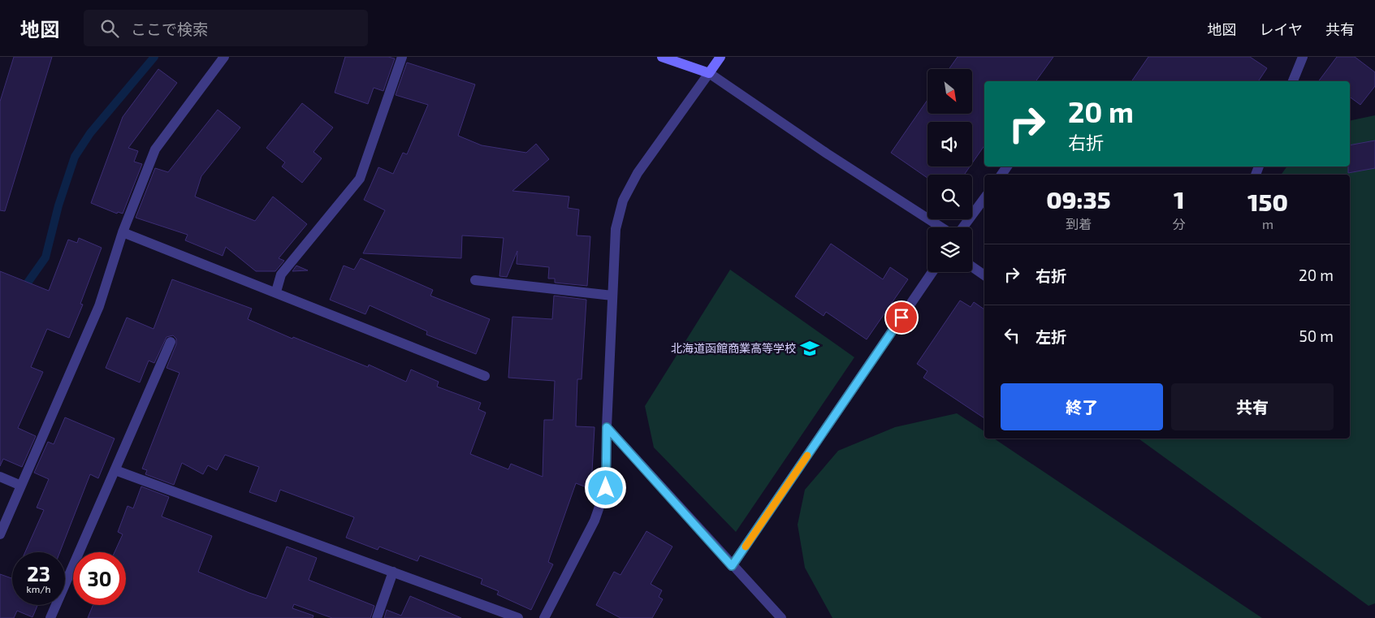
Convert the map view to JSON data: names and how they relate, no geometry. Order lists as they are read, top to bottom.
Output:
{
  "places": {
    "school or university": ["北海道函館商業高等学校"]
  },
  "north": "bottom right",
  "page": {
    "header": "地図",
    "search": "ここで検索",
    "nav": ["地図", "レイヤ", "共有"],
    "turn": ["20 m", "右折"],
    "eta": [
      "09:35",
      "到着",
      "1",
      "分",
      "150",
      "m"
    ],
    "list": [
      {
        "name": "右折",
        "value": "20 m"
      },
      {
        "name": "左折",
        "value": "50 m"
      }
    ],
    "buttons": ["終了", "共有"],
    "speed": "23 km/h",
    "limit": "30"
  }
}
